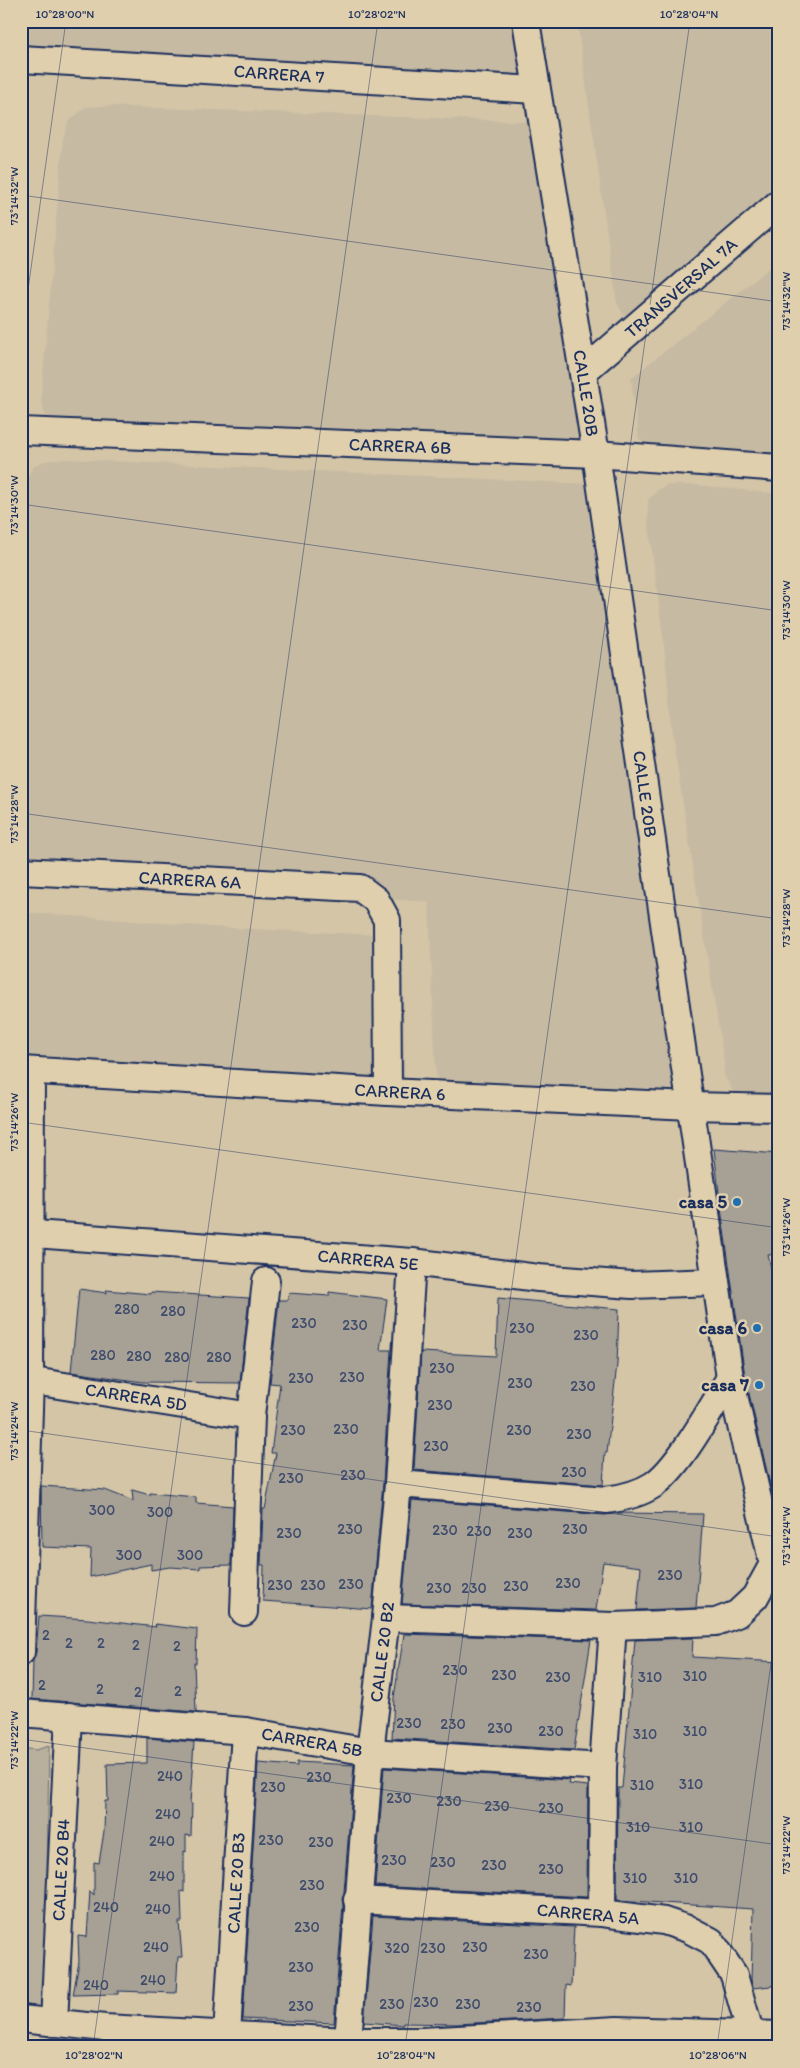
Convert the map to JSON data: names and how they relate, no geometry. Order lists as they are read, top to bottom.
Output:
{
  "streets": {
    "street": [
      "CARRERA 7",
      "TRANSVERSAL 7A",
      "CALLE 20B",
      "CARRERA 6B",
      "CARRERA 6A",
      "CARRERA 6",
      "CARRERA 5E",
      "CARRERA 5D",
      "CALLE 20 B2",
      "CARRERA 5B",
      "CALLE 20 B4",
      "CALLE 20 B3",
      "CARRERA 5A"
    ]
  },
  "crossings": [
    ["CARRERA 7", "CALLE 20B"],
    ["TRANSVERSAL 7A", "CALLE 20B"],
    ["CALLE 20B", "CARRERA 6B"],
    ["CALLE 20B", "CARRERA 6"],
    ["CALLE 20B", "CARRERA 5E"],
    ["CARRERA 6A", "CARRERA 6"],
    ["CARRERA 5E", "CALLE 20 B2"],
    ["CALLE 20 B2", "CARRERA 5B"],
    ["CALLE 20 B2", "CARRERA 5A"],
    ["CARRERA 5B", "CALLE 20 B4"],
    ["CARRERA 5B", "CALLE 20 B3"]
  ],
  "places": ["casa 5", "casa 6", "casa 7"],
  "house_numbers": [
    "280",
    "280",
    "230",
    "230",
    "230",
    "230",
    "280",
    "280",
    "280",
    "280",
    "230",
    "230",
    "230",
    "230",
    "230",
    "230",
    "230",
    "230",
    "230",
    "230",
    "230",
    "230",
    "230",
    "230",
    "300",
    "300",
    "230",
    "230",
    "230",
    "230",
    "230",
    "230",
    "300",
    "300",
    "230",
    "230",
    "230",
    "230",
    "230",
    "230",
    "230",
    "230",
    "2",
    "2",
    "2",
    "2",
    "2",
    "230",
    "230",
    "310",
    "230",
    "310",
    "2",
    "2",
    "2",
    "2",
    "230",
    "230",
    "230",
    "230",
    "310",
    "310",
    "240",
    "230",
    "310",
    "310",
    "230",
    "230",
    "230",
    "230",
    "230",
    "240",
    "310",
    "310",
    "230",
    "240",
    "230",
    "230",
    "230",
    "230",
    "230",
    "240",
    "310",
    "310",
    "230",
    "240",
    "240",
    "230",
    "240",
    "230",
    "320",
    "230",
    "230",
    "230",
    "240",
    "240",
    "230",
    "230",
    "230",
    "230",
    "230"
  ],
  "coordinates": [
    "10°28'00\"N",
    "10°28'02\"N",
    "10°28'04\"N",
    "73°14'32\"W",
    "73°14'30\"W",
    "73°14'28\"W",
    "73°14'26\"W",
    "73°14'24\"W",
    "73°14'22\"W",
    "10°28'06\"N"
  ]
}
